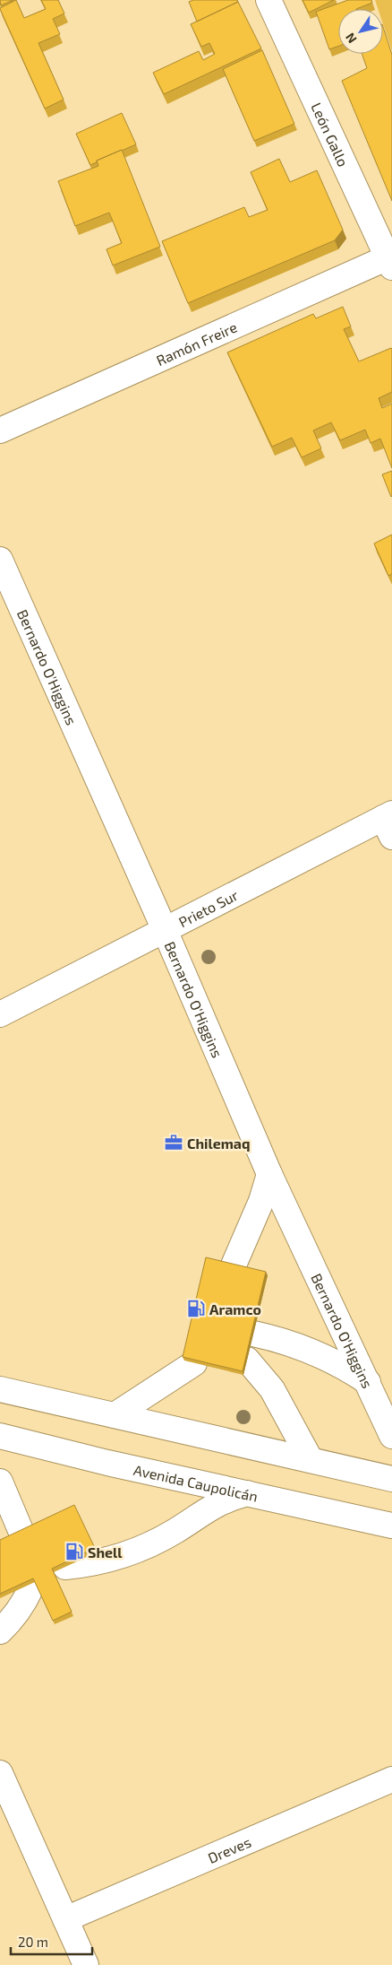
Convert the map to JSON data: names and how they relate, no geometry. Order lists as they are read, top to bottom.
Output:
{
  "streets": {
    "main road": [
      "León Gallo",
      "Ramón Freire",
      "Bernardo O'Higgins",
      "Prieto Sur",
      "Avenida Caupolicán",
      "Dreves"
    ]
  },
  "crossings": [
    ["León Gallo", "Ramón Freire"],
    ["Bernardo O'Higgins", "Prieto Sur"]
  ],
  "places": {
    "office": ["Chilemaq"],
    "fuel station": ["Aramco", "Shell"]
  },
  "scale_bar": "20 m",
  "north": "bottom left"
}
